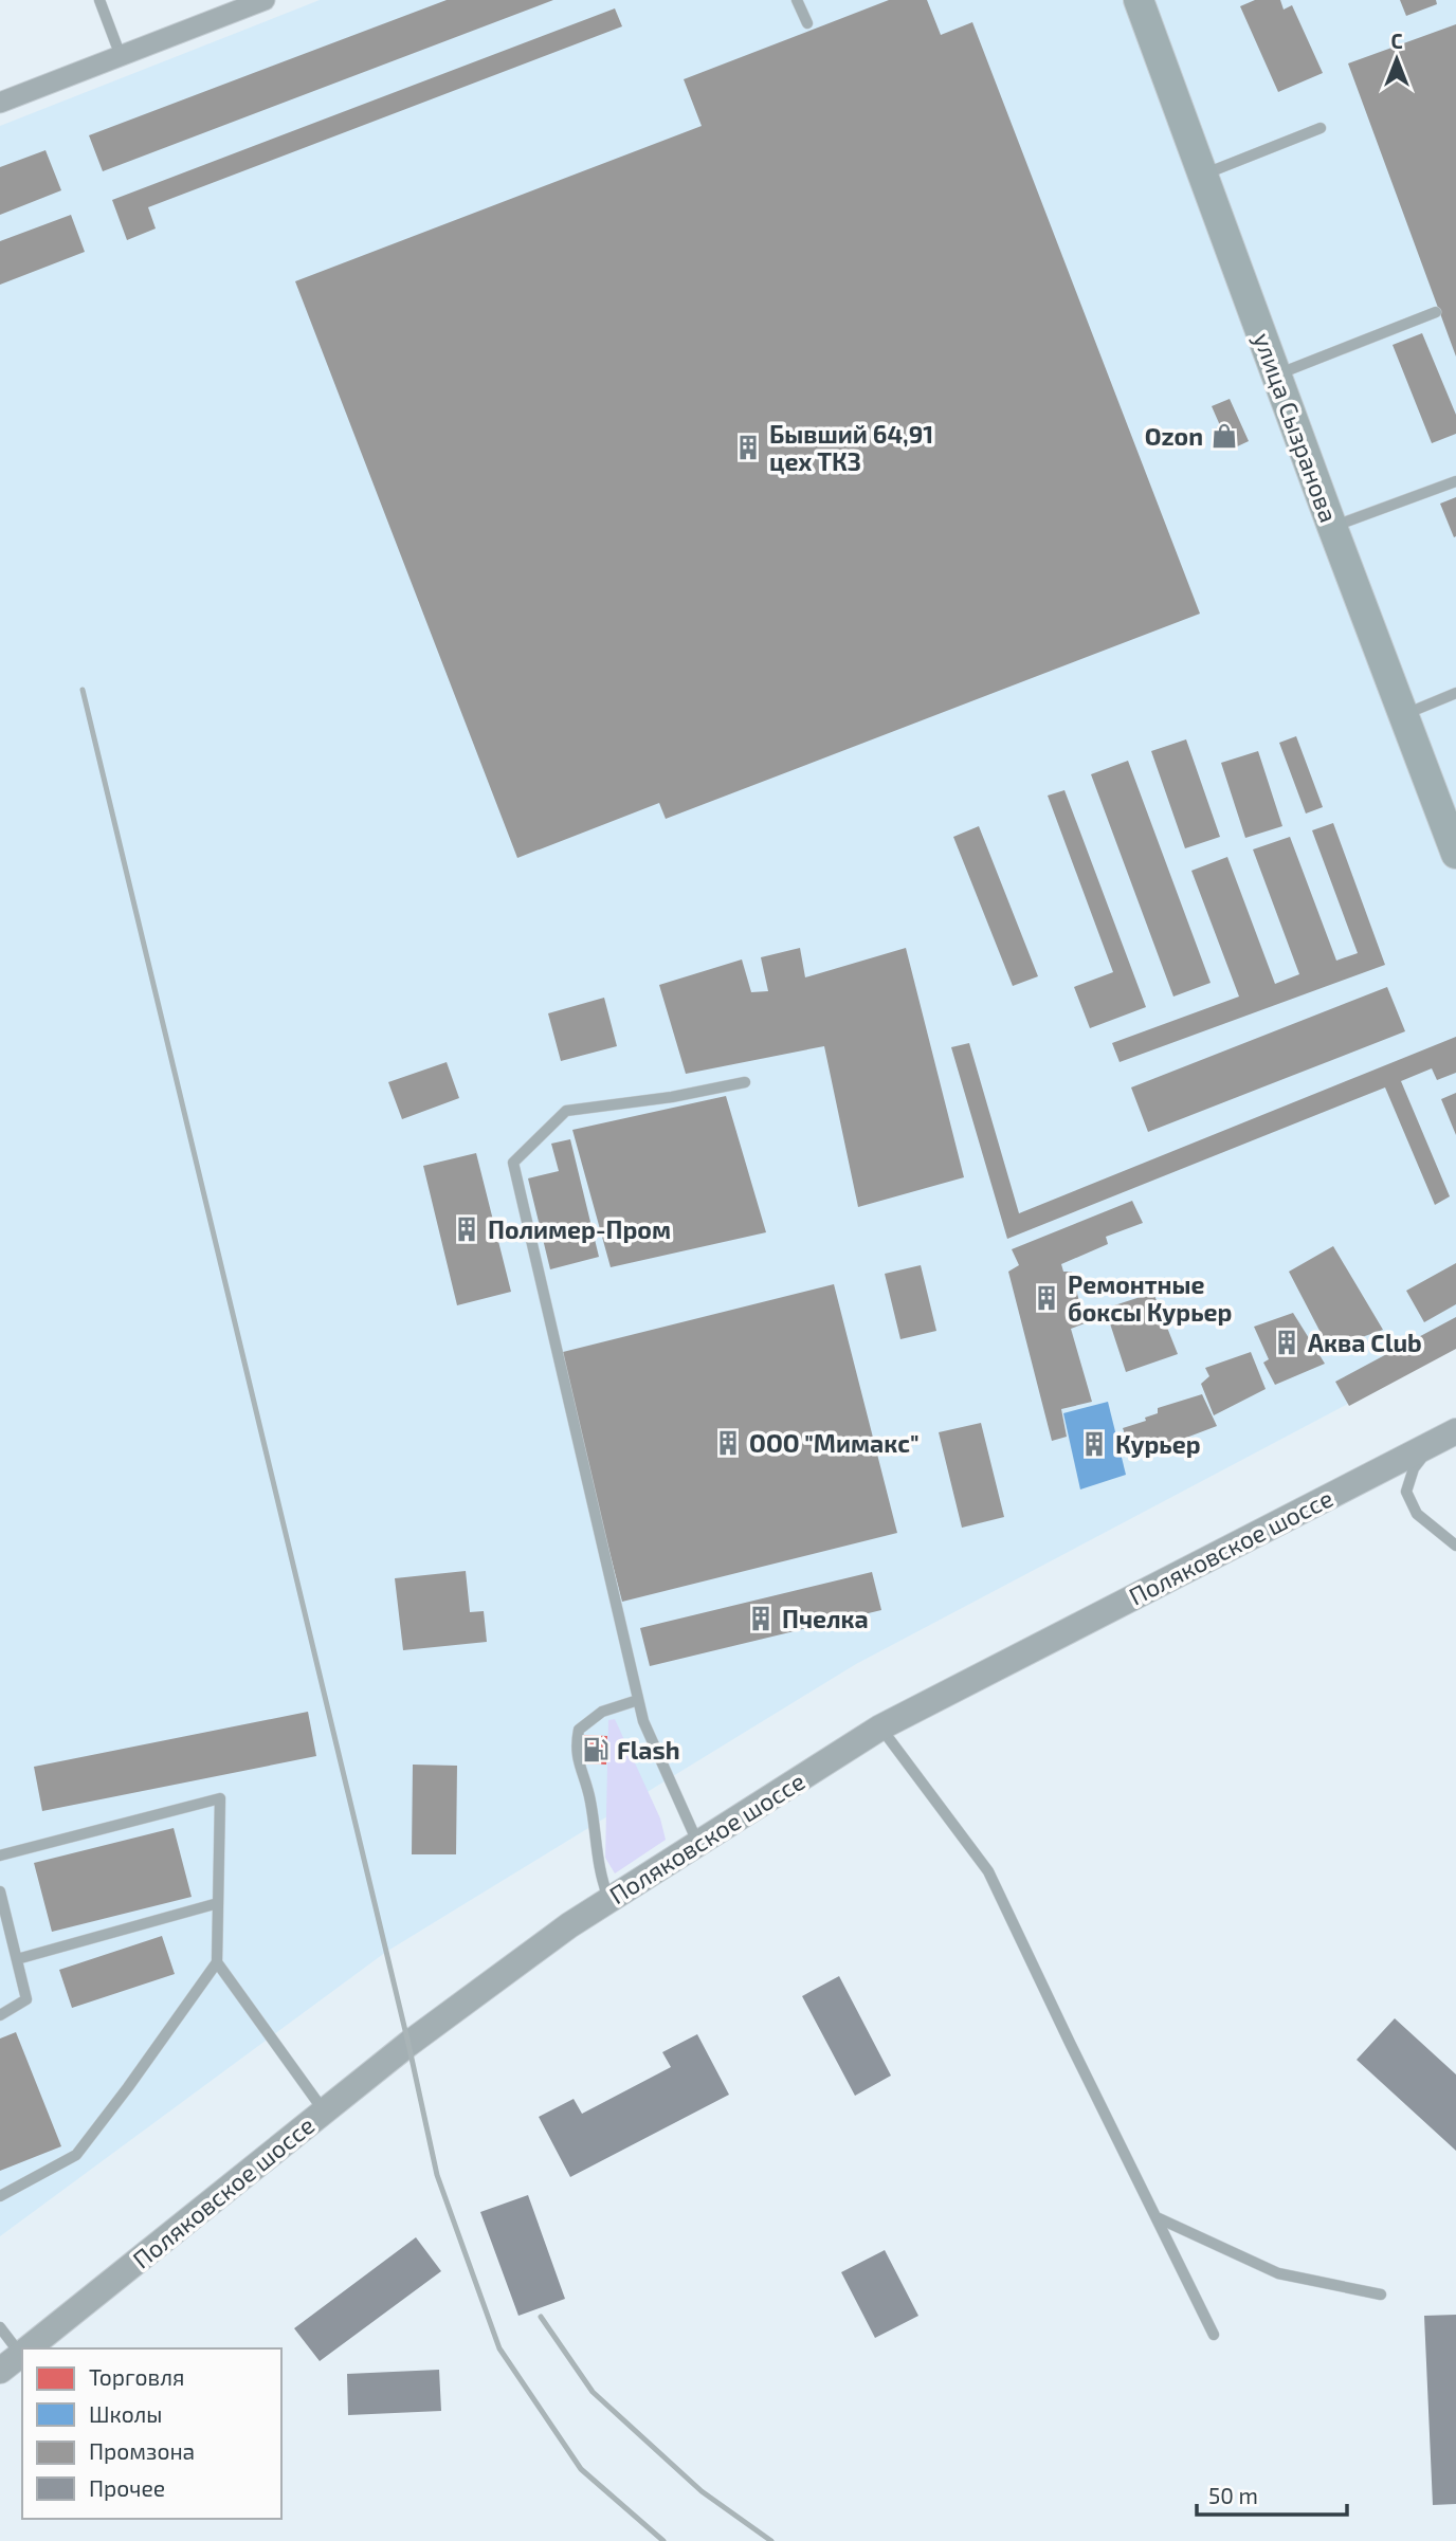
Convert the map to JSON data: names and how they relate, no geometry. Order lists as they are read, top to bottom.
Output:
{
  "streets": {
    "main road": ["улица Сызранова"],
    "street": ["Поляковское шоссе"]
  },
  "places": {
    "shop": ["Ozon"],
    "building": [
      "Бывший 64,91 цех ТКЗ",
      "Полимер-Пром",
      "Ремонтные боксы Курьер",
      "Аква Club",
      "ООО \"Мимакс\"",
      "Курьер",
      "Пчелка"
    ],
    "fuel station": ["Flash"]
  },
  "legend": [
    "Торговля",
    "Школы",
    "Промзона",
    "Прочее"
  ],
  "scale_bar": "50 m",
  "north": "top"
}
